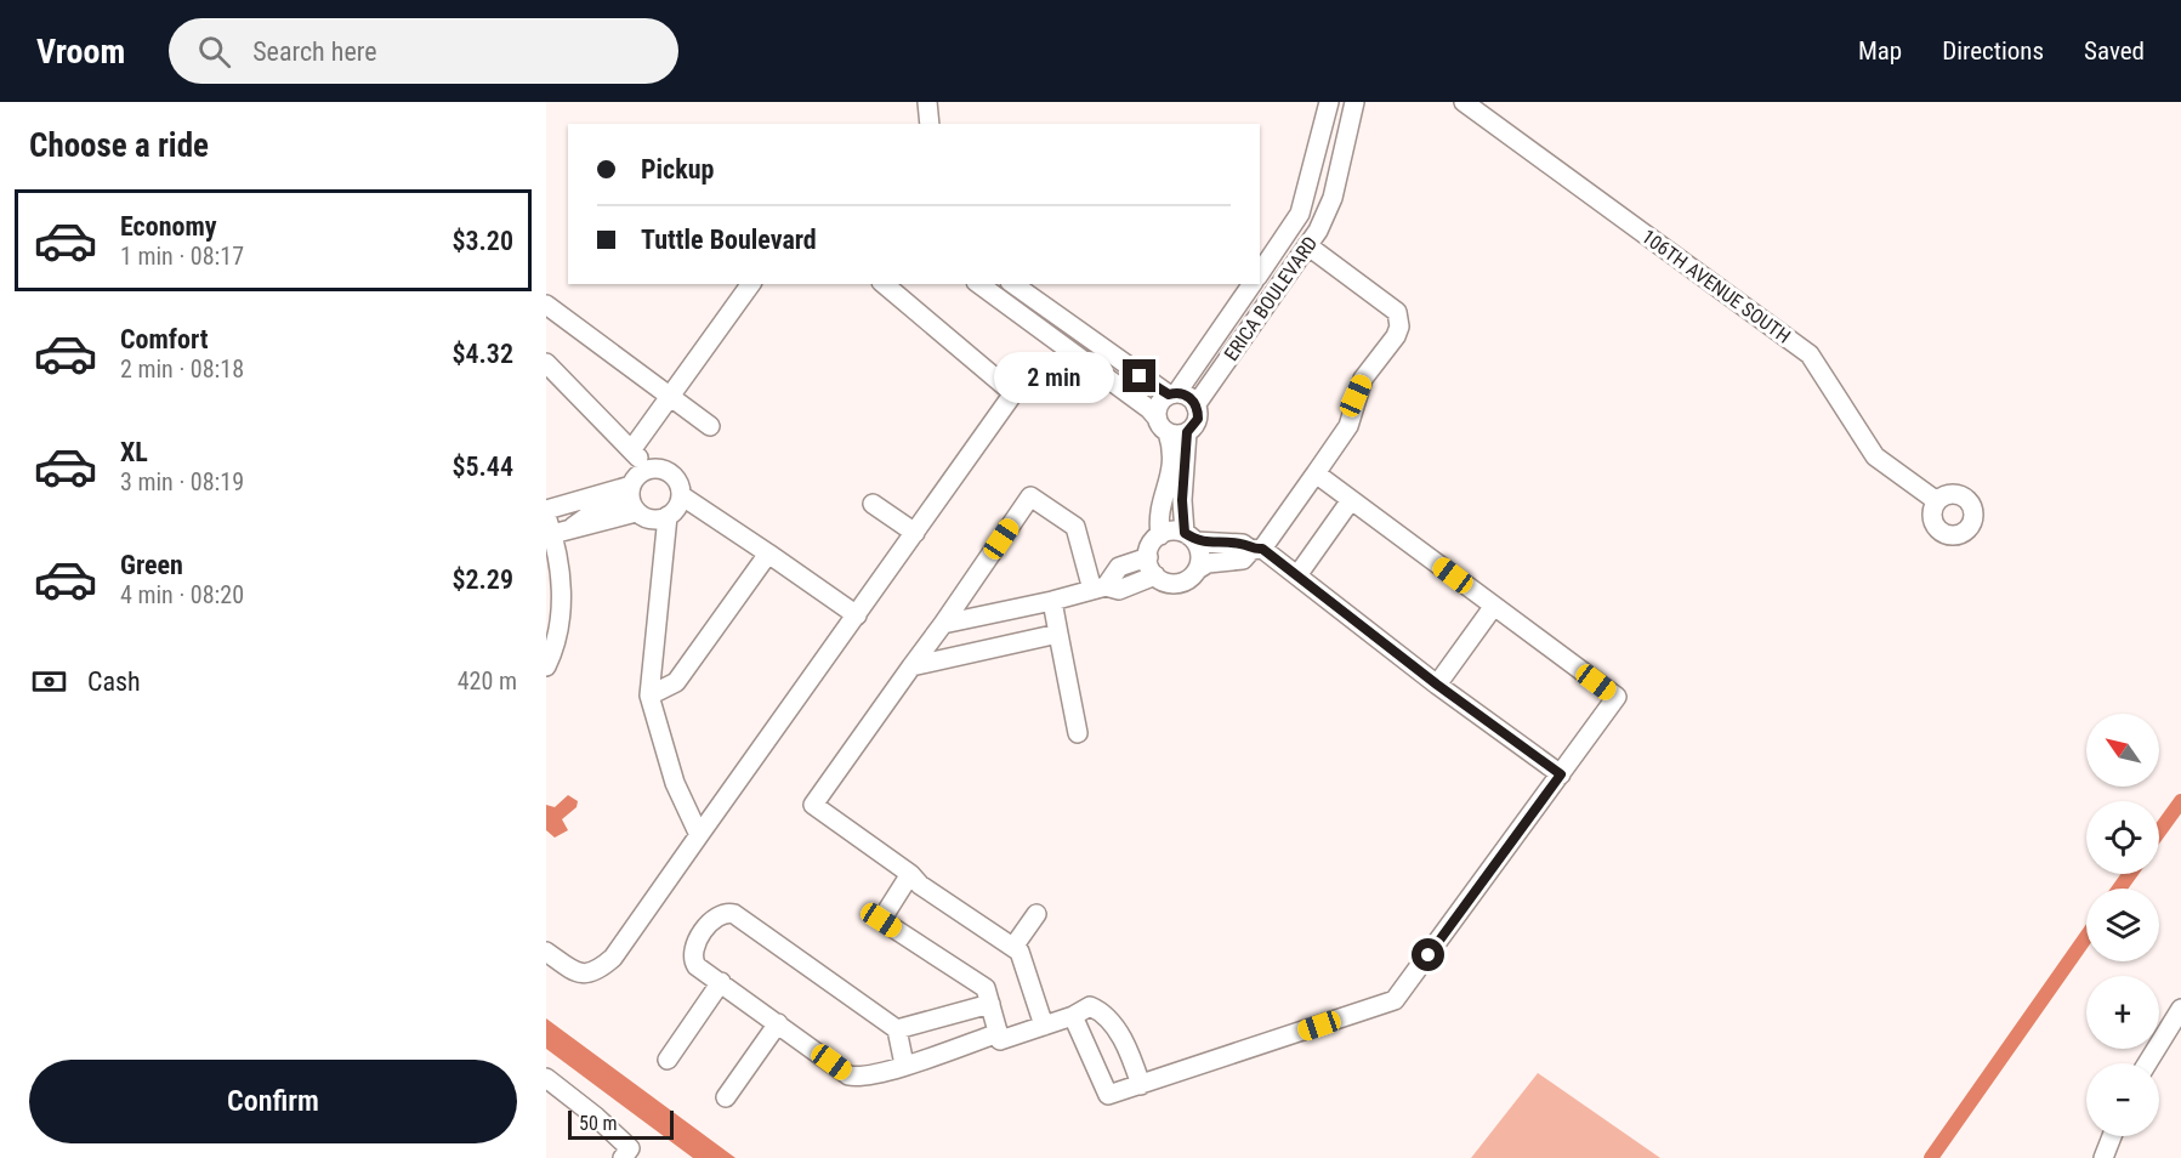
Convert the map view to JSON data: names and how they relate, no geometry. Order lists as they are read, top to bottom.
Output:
{
  "streets": {
    "street": ["106TH AVENUE SOUTH", "ERICA BOULEVARD"]
  },
  "scale_bar": "50 m",
  "north": "top left",
  "page": {
    "header": "Vroom",
    "search": "Search here",
    "nav": ["Map", "Directions", "Saved"],
    "heading": "Choose a ride",
    "banner": ["Pickup", "Tuttle Boulevard"],
    "list": [
      {
        "name": "Economy",
        "note": "1 min · 08:17",
        "value": "$3.20"
      },
      {
        "name": "Comfort",
        "note": "2 min · 08:18",
        "value": "$4.32"
      },
      {
        "name": "XL",
        "note": "3 min · 08:19",
        "value": "$5.44"
      },
      {
        "name": "Green",
        "note": "4 min · 08:20",
        "value": "$2.29"
      }
    ],
    "bubble": "2 min",
    "pay": ["Cash", "420 m"],
    "map_buttons": ["+", "−"],
    "buttons": "Confirm",
    "scale": "50 m"
  }
}
